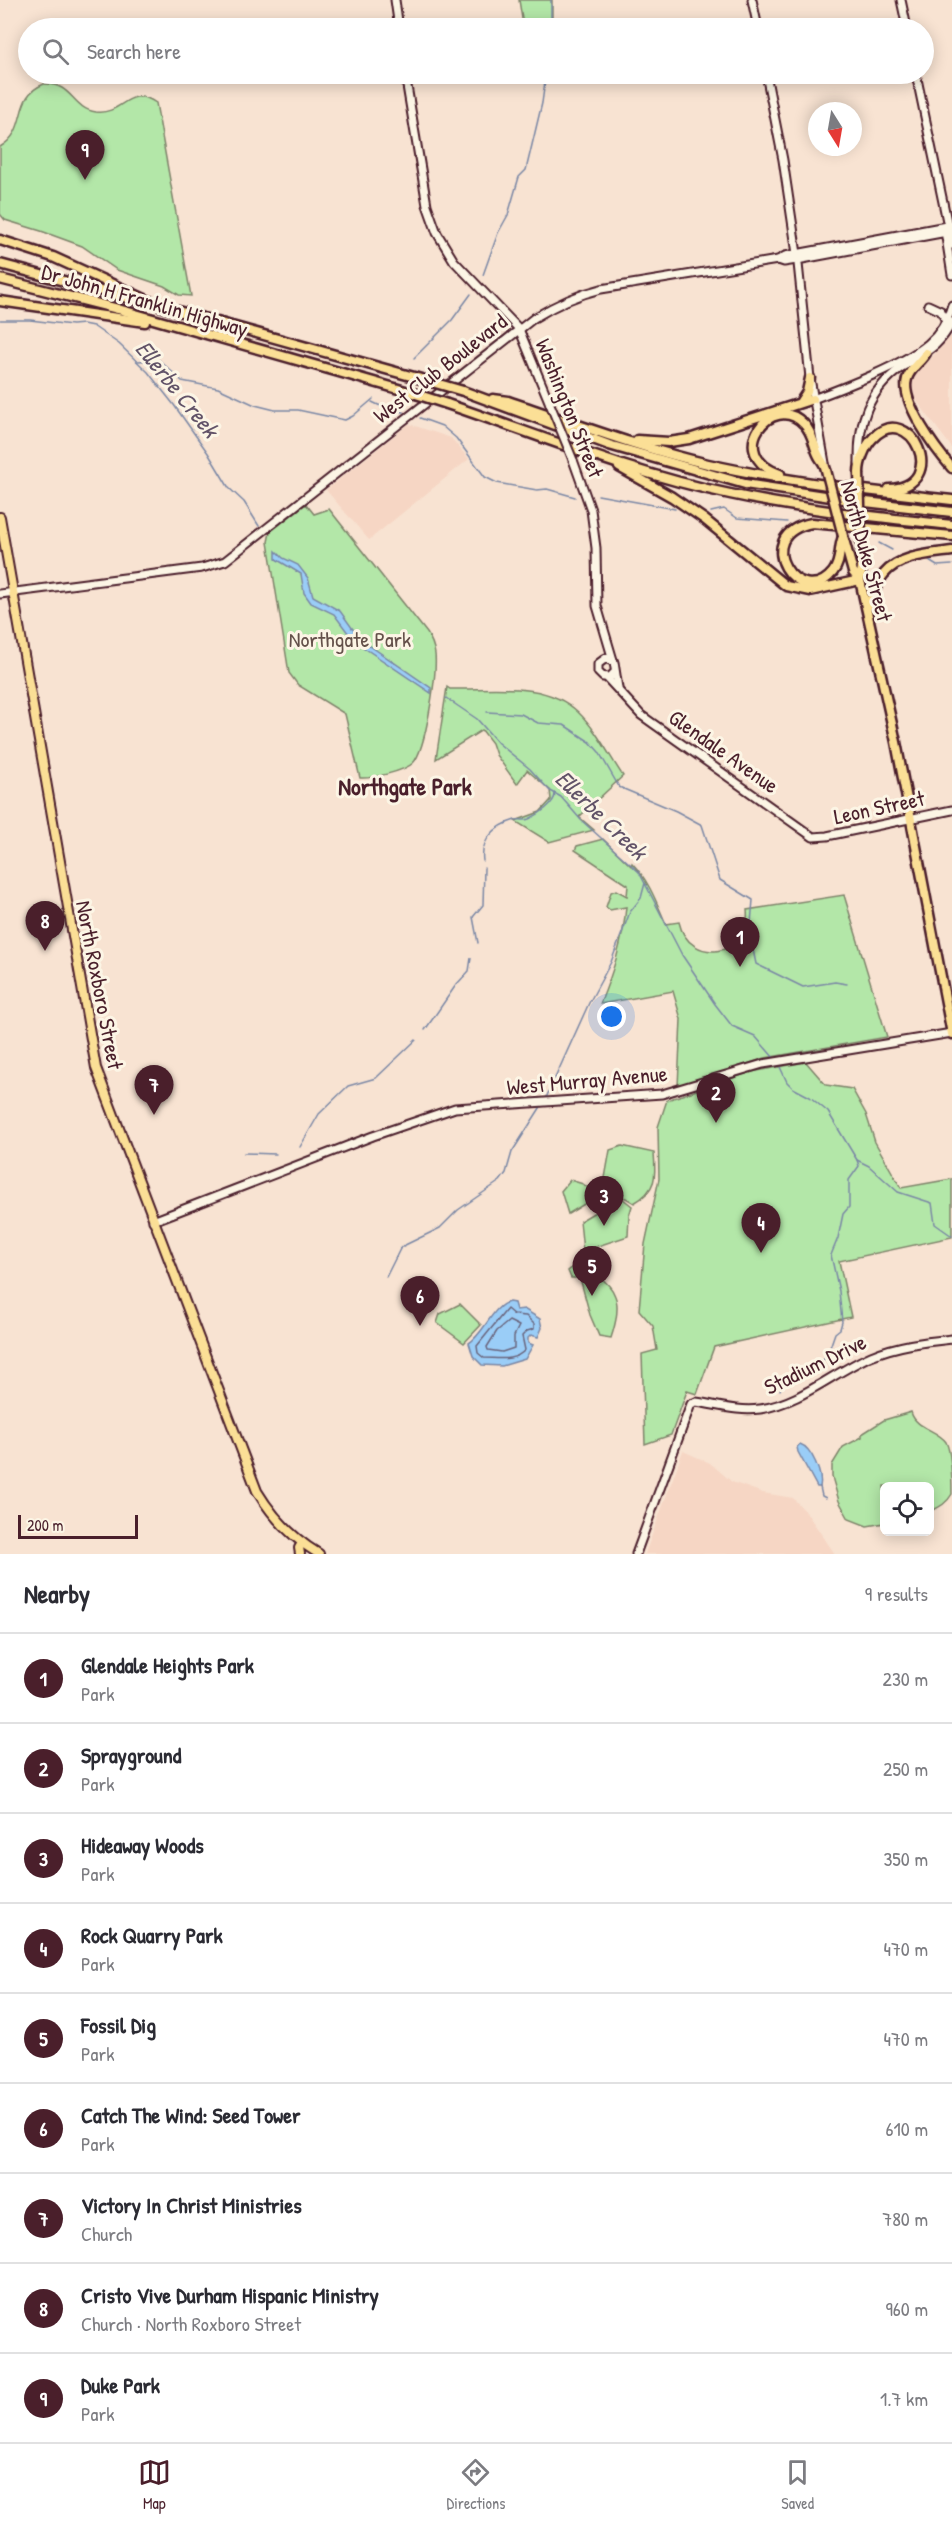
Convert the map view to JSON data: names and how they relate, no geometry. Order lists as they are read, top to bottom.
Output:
{
  "streets": {
    "highway": ["Dr John H Franklin Highway", "North Duke Street"],
    "main road": ["North Roxboro Street"],
    "street": [
      "West Club Boulevard",
      "Washington Street",
      "Glendale Avenue",
      "Leon Street",
      "West Murray Avenue",
      "Stadium Drive"
    ]
  },
  "crossings": [
    ["West Club Boulevard", "Washington Street"],
    ["West Club Boulevard", "North Duke Street"],
    ["West Club Boulevard", "North Roxboro Street"],
    ["Washington Street", "Glendale Avenue"],
    ["North Duke Street", "Leon Street"],
    ["North Duke Street", "West Murray Avenue"],
    ["Glendale Avenue", "Leon Street"],
    ["North Roxboro Street", "West Murray Avenue"]
  ],
  "districts": ["Northgate Park"],
  "water": ["Ellerbe Creek"],
  "parks": ["Northgate Park"],
  "scale_bar": "200 m",
  "north": "bottom",
  "page": {
    "search": "Search here",
    "pins": [
      "9",
      "8",
      "1",
      "7",
      "2",
      "3",
      "4",
      "5",
      "6"
    ],
    "scale": "200 m",
    "heading": ["Nearby", "9 results"],
    "list": [
      {
        "mark": "1",
        "name": "Glendale Heights Park",
        "note": "Park",
        "value": "230 m"
      },
      {
        "mark": "2",
        "name": "Sprayground",
        "note": "Park",
        "value": "250 m"
      },
      {
        "mark": "3",
        "name": "Hideaway Woods",
        "note": "Park",
        "value": "350 m"
      },
      {
        "mark": "4",
        "name": "Rock Quarry Park",
        "note": "Park",
        "value": "470 m"
      },
      {
        "mark": "5",
        "name": "Fossil Dig",
        "note": "Park",
        "value": "470 m"
      },
      {
        "mark": "6",
        "name": "Catch The Wind: Seed Tower",
        "note": "Park",
        "value": "610 m"
      },
      {
        "mark": "7",
        "name": "Victory In Christ Ministries",
        "note": "Church",
        "value": "780 m"
      },
      {
        "mark": "8",
        "name": "Cristo Vive Durham Hispanic Ministry",
        "note": "Church · North Roxboro Street",
        "value": "960 m"
      },
      {
        "mark": "9",
        "name": "Duke Park",
        "note": "Park",
        "value": "1.7 km"
      }
    ],
    "nav": ["Map", "Directions", "Saved"]
  }
}
